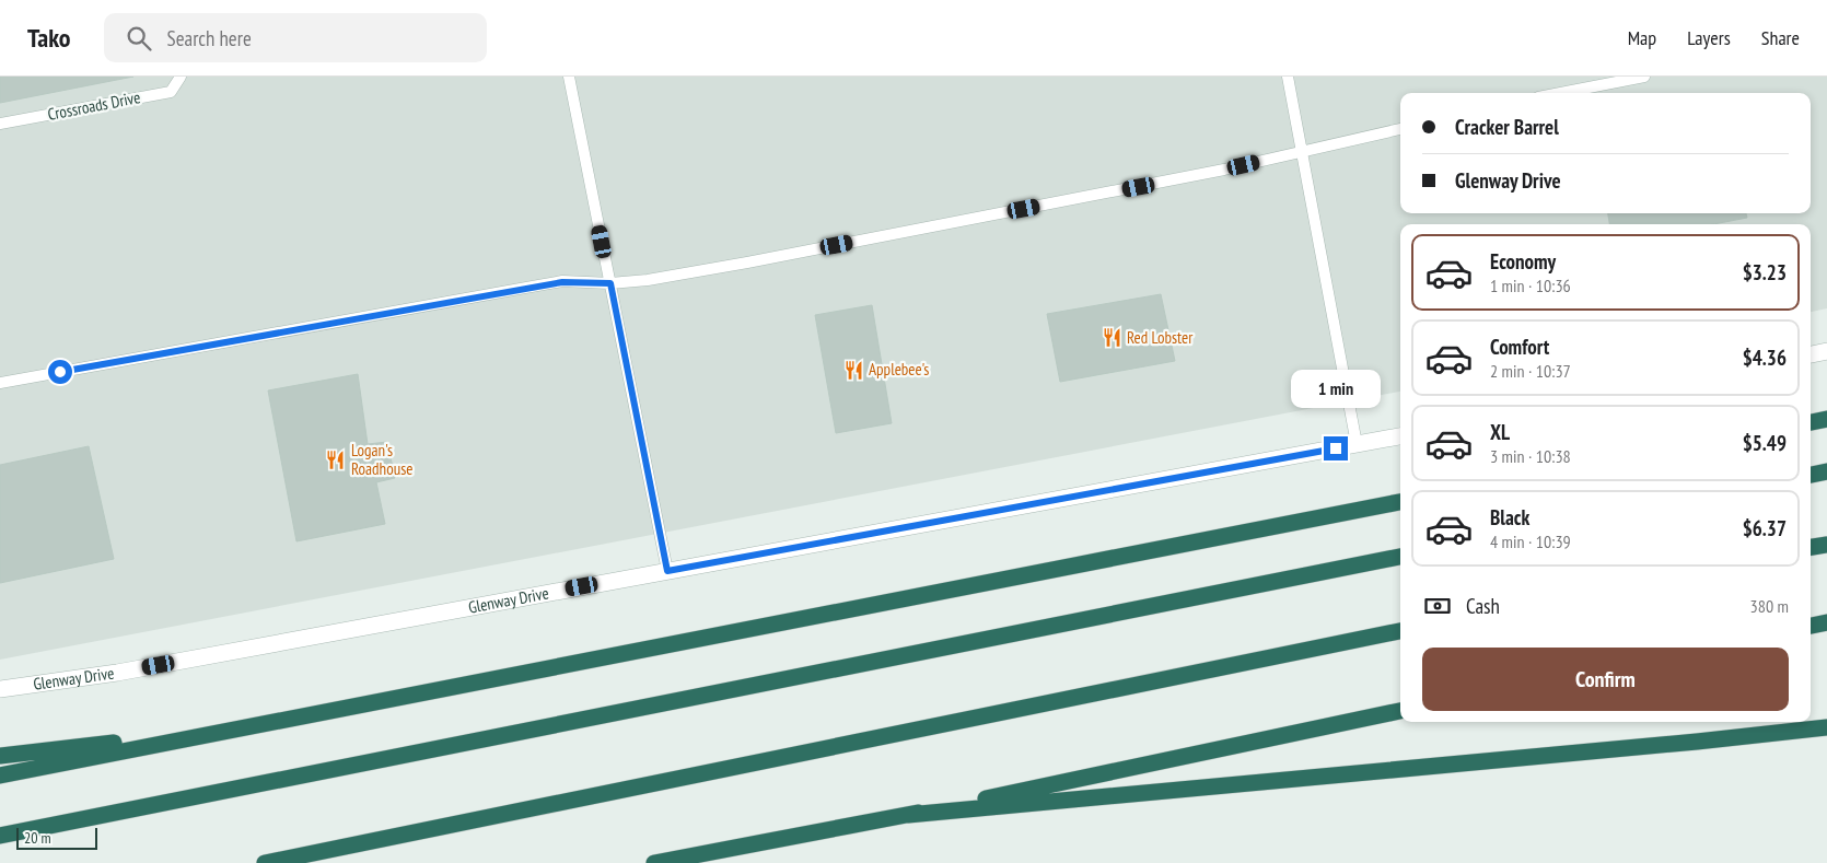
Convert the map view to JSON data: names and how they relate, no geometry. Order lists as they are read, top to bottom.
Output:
{
  "streets": {
    "street": ["Glenway Drive"],
    "lane": ["Crossroads Drive"]
  },
  "places": {
    "restaurant": ["Red Lobster", "Applebee's", "Logan's Roadhouse"]
  },
  "scale_bar": "20 m",
  "page": {
    "header": "Tako",
    "search": "Search here",
    "nav": ["Map", "Layers", "Share"],
    "banner": ["Cracker Barrel", "Glenway Drive"],
    "list": [
      {
        "name": "Economy",
        "note": "1 min · 10:36",
        "value": "$3.23"
      },
      {
        "name": "Comfort",
        "note": "2 min · 10:37",
        "value": "$4.36"
      },
      {
        "name": "XL",
        "note": "3 min · 10:38",
        "value": "$5.49"
      },
      {
        "name": "Black",
        "note": "4 min · 10:39",
        "value": "$6.37"
      }
    ],
    "bubble": "1 min",
    "pay": ["Cash", "380 m"],
    "buttons": "Confirm",
    "scale": "20 m"
  }
}
